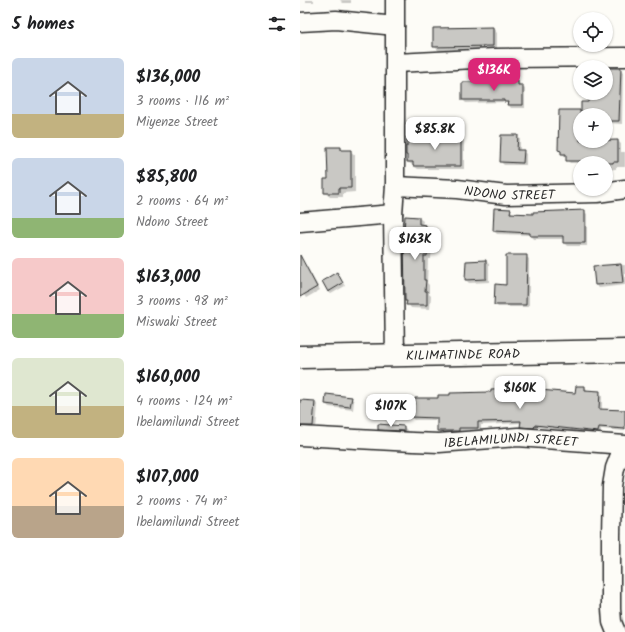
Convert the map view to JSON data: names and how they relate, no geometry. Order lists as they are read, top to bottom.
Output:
{
  "streets": {
    "main road": ["KILIMATINDE ROAD"],
    "street": ["NDONO STREET", "IBELAMILUNDI STREET"]
  },
  "page": {
    "heading": "5 homes",
    "map_buttons": ["+", "−"],
    "list": [
      {
        "name": "$136,000",
        "note": "3 rooms · 116 m² · Miyenze Street"
      },
      {
        "name": "$85,800",
        "note": "2 rooms · 64 m² · Ndono Street"
      },
      {
        "name": "$163,000",
        "note": "3 rooms · 98 m² · Miswaki Street"
      },
      {
        "name": "$160,000",
        "note": "4 rooms · 124 m² · Ibelamilundi Street"
      },
      {
        "name": "$107,000",
        "note": "2 rooms · 74 m² · Ibelamilundi Street"
      }
    ],
    "price": [
      "$136K",
      "$85.8K",
      "$163K",
      "$160K",
      "$107K"
    ]
  }
}
